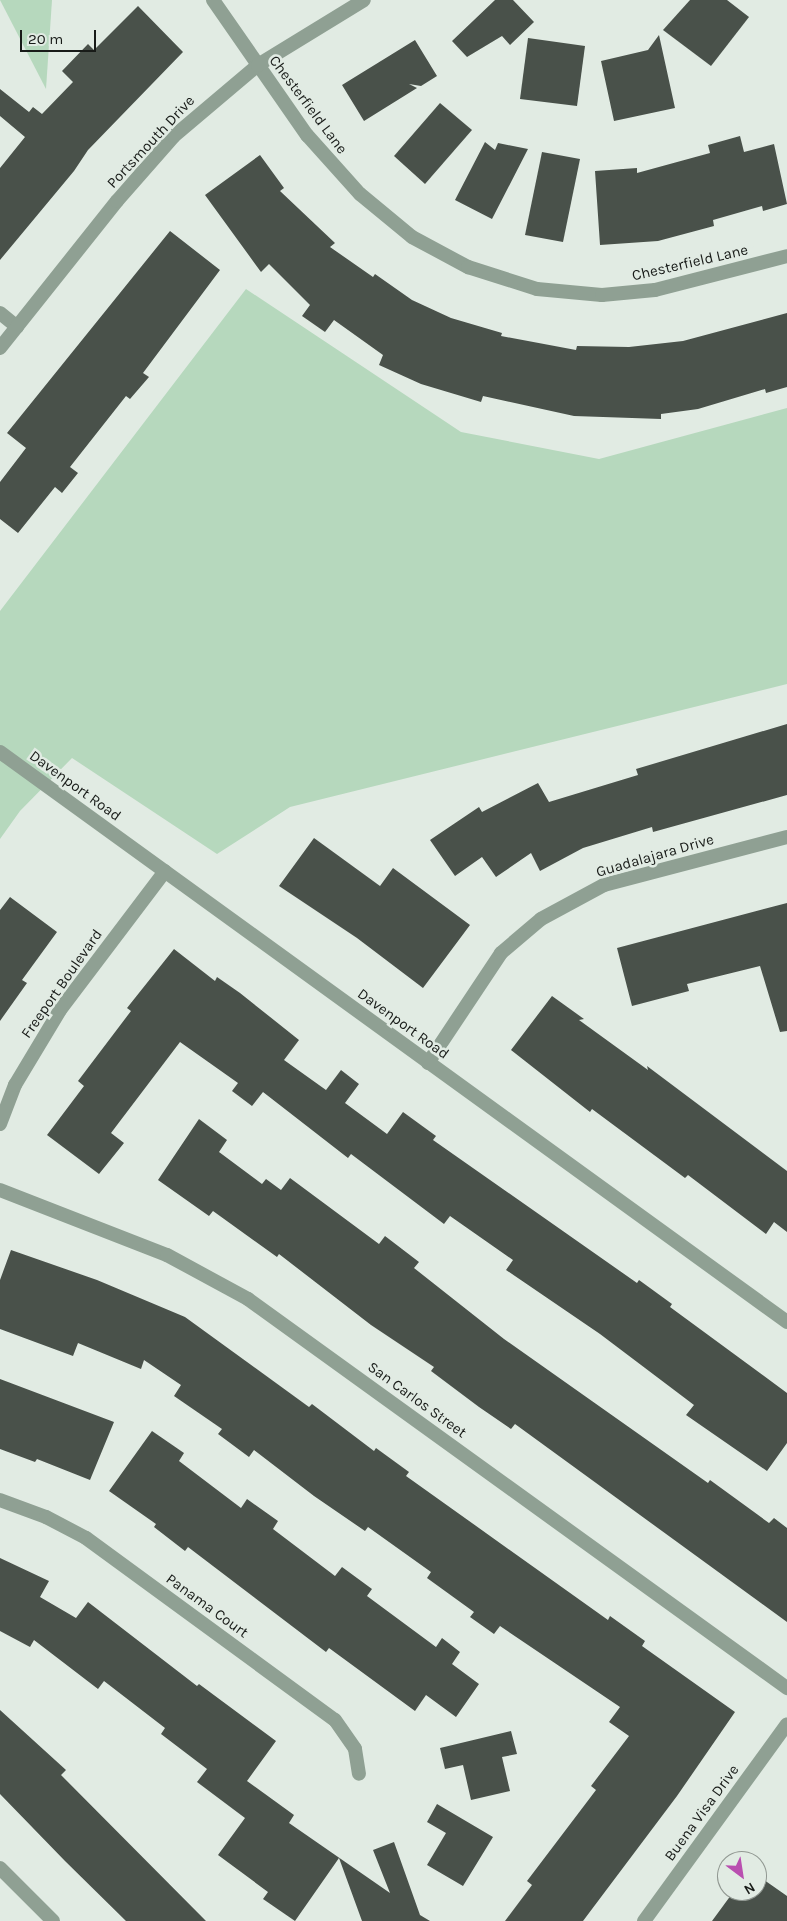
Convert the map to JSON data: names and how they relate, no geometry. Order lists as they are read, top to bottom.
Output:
{
  "streets": {
    "street": [
      "Chesterfield Lane",
      "Portsmouth Drive",
      "Davenport Road",
      "Guadalajara Drive",
      "Freeport Boulevard",
      "San Carlos Street",
      "Panama Court",
      "Buena Visa Drive"
    ]
  },
  "crossings": [
    ["Chesterfield Lane", "Portsmouth Drive"],
    ["Davenport Road", "Guadalajara Drive"],
    ["Davenport Road", "Freeport Boulevard"]
  ],
  "scale_bar": "20 m",
  "north": "bottom right"
}
